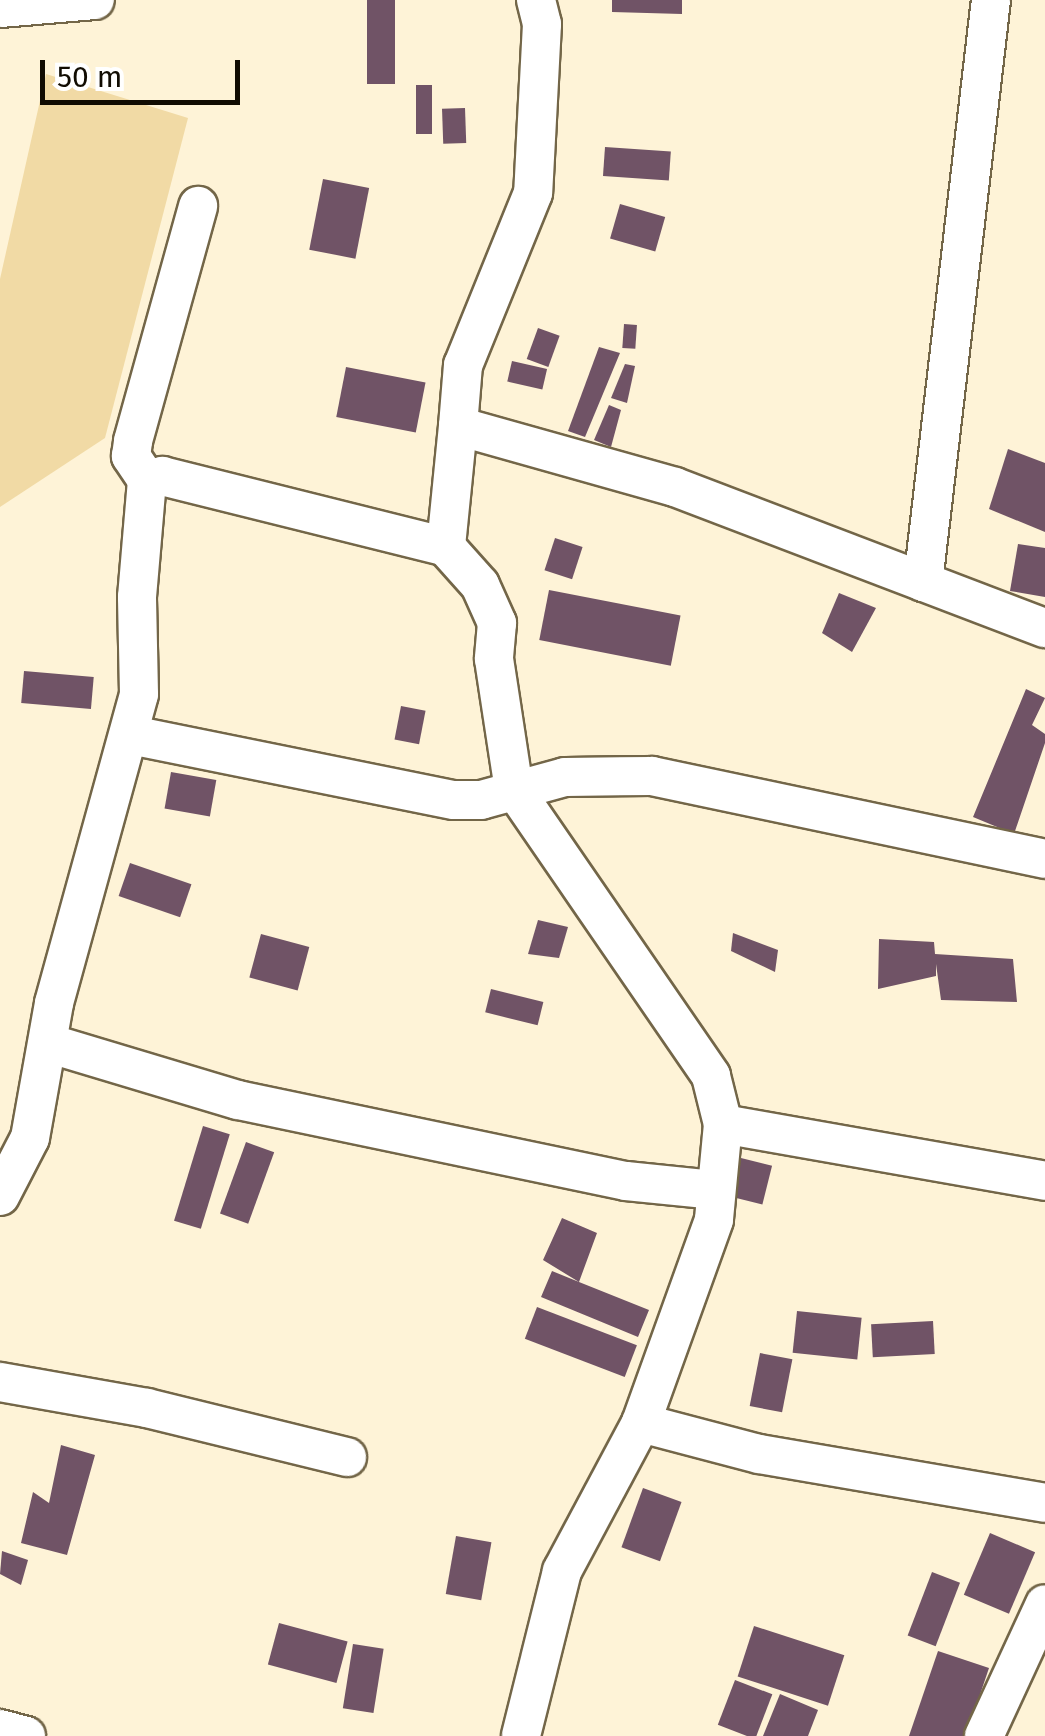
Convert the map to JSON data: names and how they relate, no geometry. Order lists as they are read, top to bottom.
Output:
{
  "scale_bar": "50 m"
}
